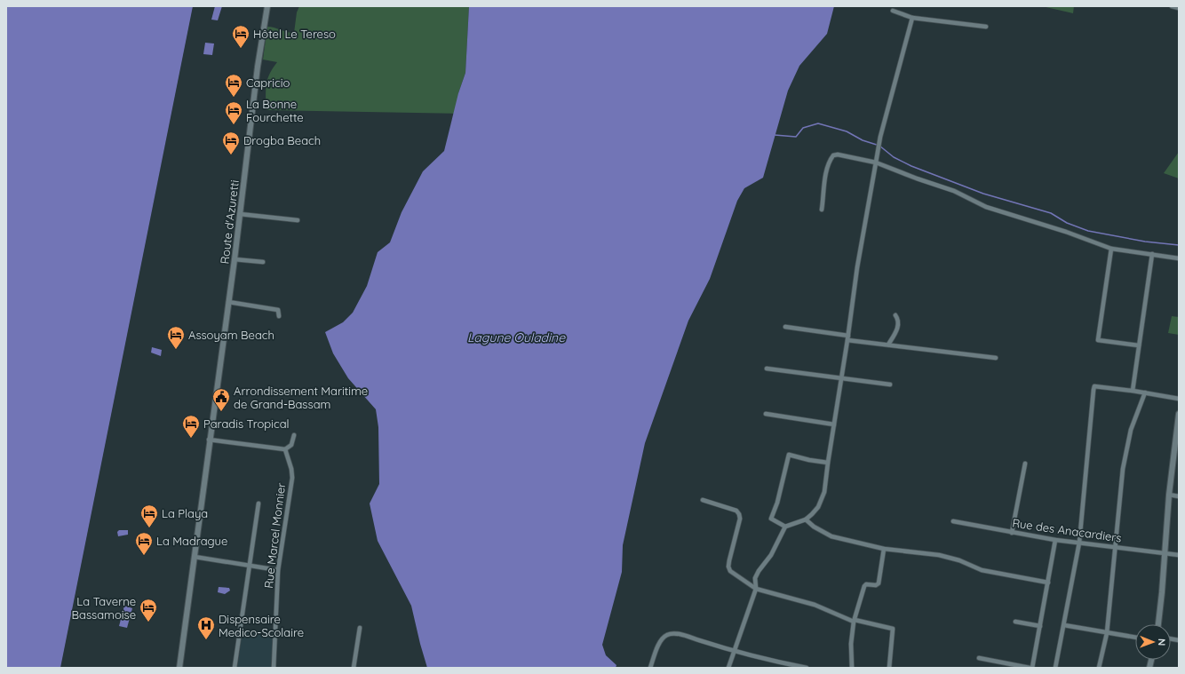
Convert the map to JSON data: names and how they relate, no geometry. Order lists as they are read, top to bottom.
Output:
{
  "streets": {
    "street": ["Route d'Azuretti", "Rue des Anacardiers", "Rue Marcel Monnier"]
  },
  "water": ["Lagune Ouladine"],
  "places": {
    "hotel": [
      "Hôtel Le Tereso",
      "Capricio",
      "La Bonne Fourchette",
      "Drogba Beach",
      "Assoyam Beach",
      "Paradis Tropical",
      "La Playa",
      "La Madrague",
      "La Taverne Bassamoise"
    ],
    "public building": ["Arrondissement Maritime de Grand-Bassam"],
    "hospital": ["Dispensaire Medico-Scolaire"]
  },
  "north": "right"
}
